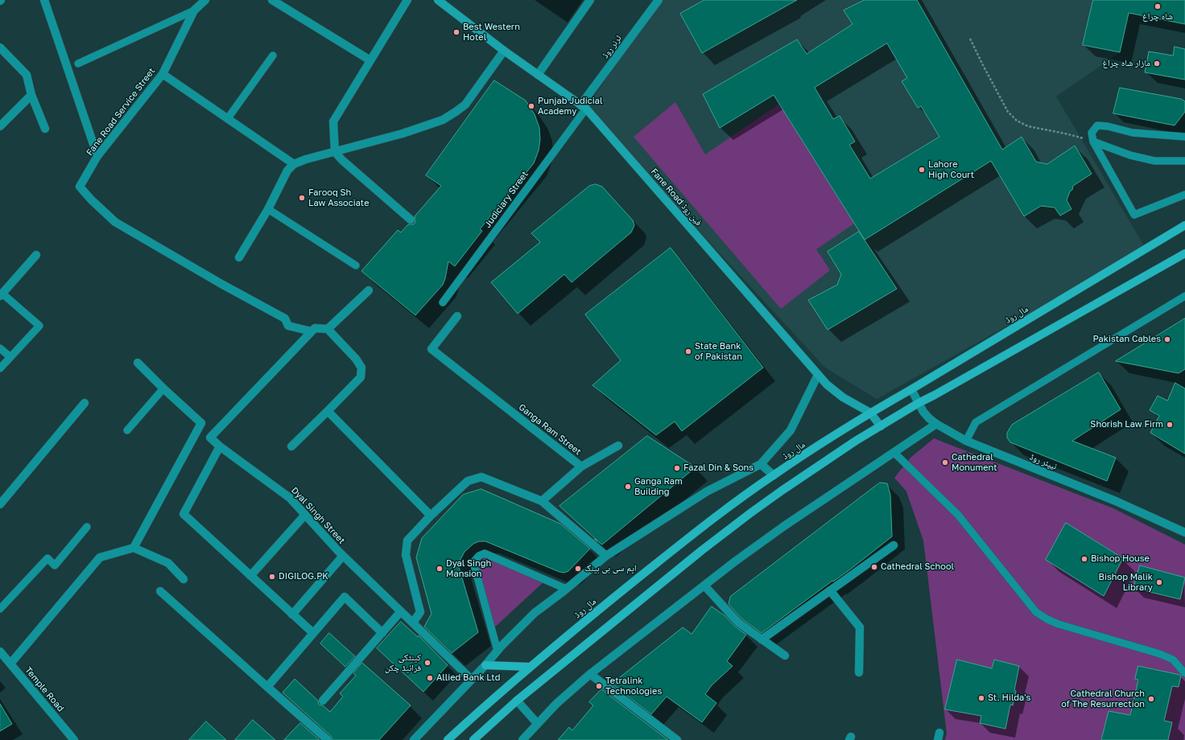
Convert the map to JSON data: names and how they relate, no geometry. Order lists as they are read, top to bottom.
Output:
{
  "streets": {
    "main road": ["Fane Road فین روڈ", "مال روڈ"],
    "street": [
      "ٹرنر روڈ",
      "Fane Road Service Street",
      "Ganga Ram Street",
      "نیپئر روڈ",
      "Dyal Singh Street",
      "Temple Road"
    ],
    "lane": ["Judiciary Street"]
  },
  "crossings": [
    ["ٹرنر روڈ", "Fane Road فین روڈ"],
    ["ٹرنر روڈ", "Judiciary Street"],
    ["Fane Road Service Street", "Dyal Singh Street"],
    ["Fane Road فین روڈ", "Judiciary Street"],
    ["Fane Road فین روڈ", "مال روڈ"],
    ["مال روڈ", "نیپئر روڈ"]
  ],
  "places": [
    "شاہ چراغ",
    "Best Western Hotel",
    "مازار شاہ چراغ",
    "Punjab Judicial Academy",
    "Lahore High Court",
    "Farooq Sh Law Associate",
    "Pakistan Cables",
    "State Bank of Pakistan",
    "Shorish Law Firm",
    "Cathedral Monument",
    "Fazal Din & Sons",
    "Ganga Ram Building",
    "Bishop House",
    "Cathedral School",
    "Dyal Singh Mansion",
    "ایم سی بی بینک",
    "DIGILOG.PK",
    "Bishop Malik Library",
    "کینٹکی فرائیڈ چکن",
    "Allied Bank Ltd",
    "Tetralink Technologies",
    "St. Hilda's",
    "Cathedral Church of The Resurrection"
  ]
}
